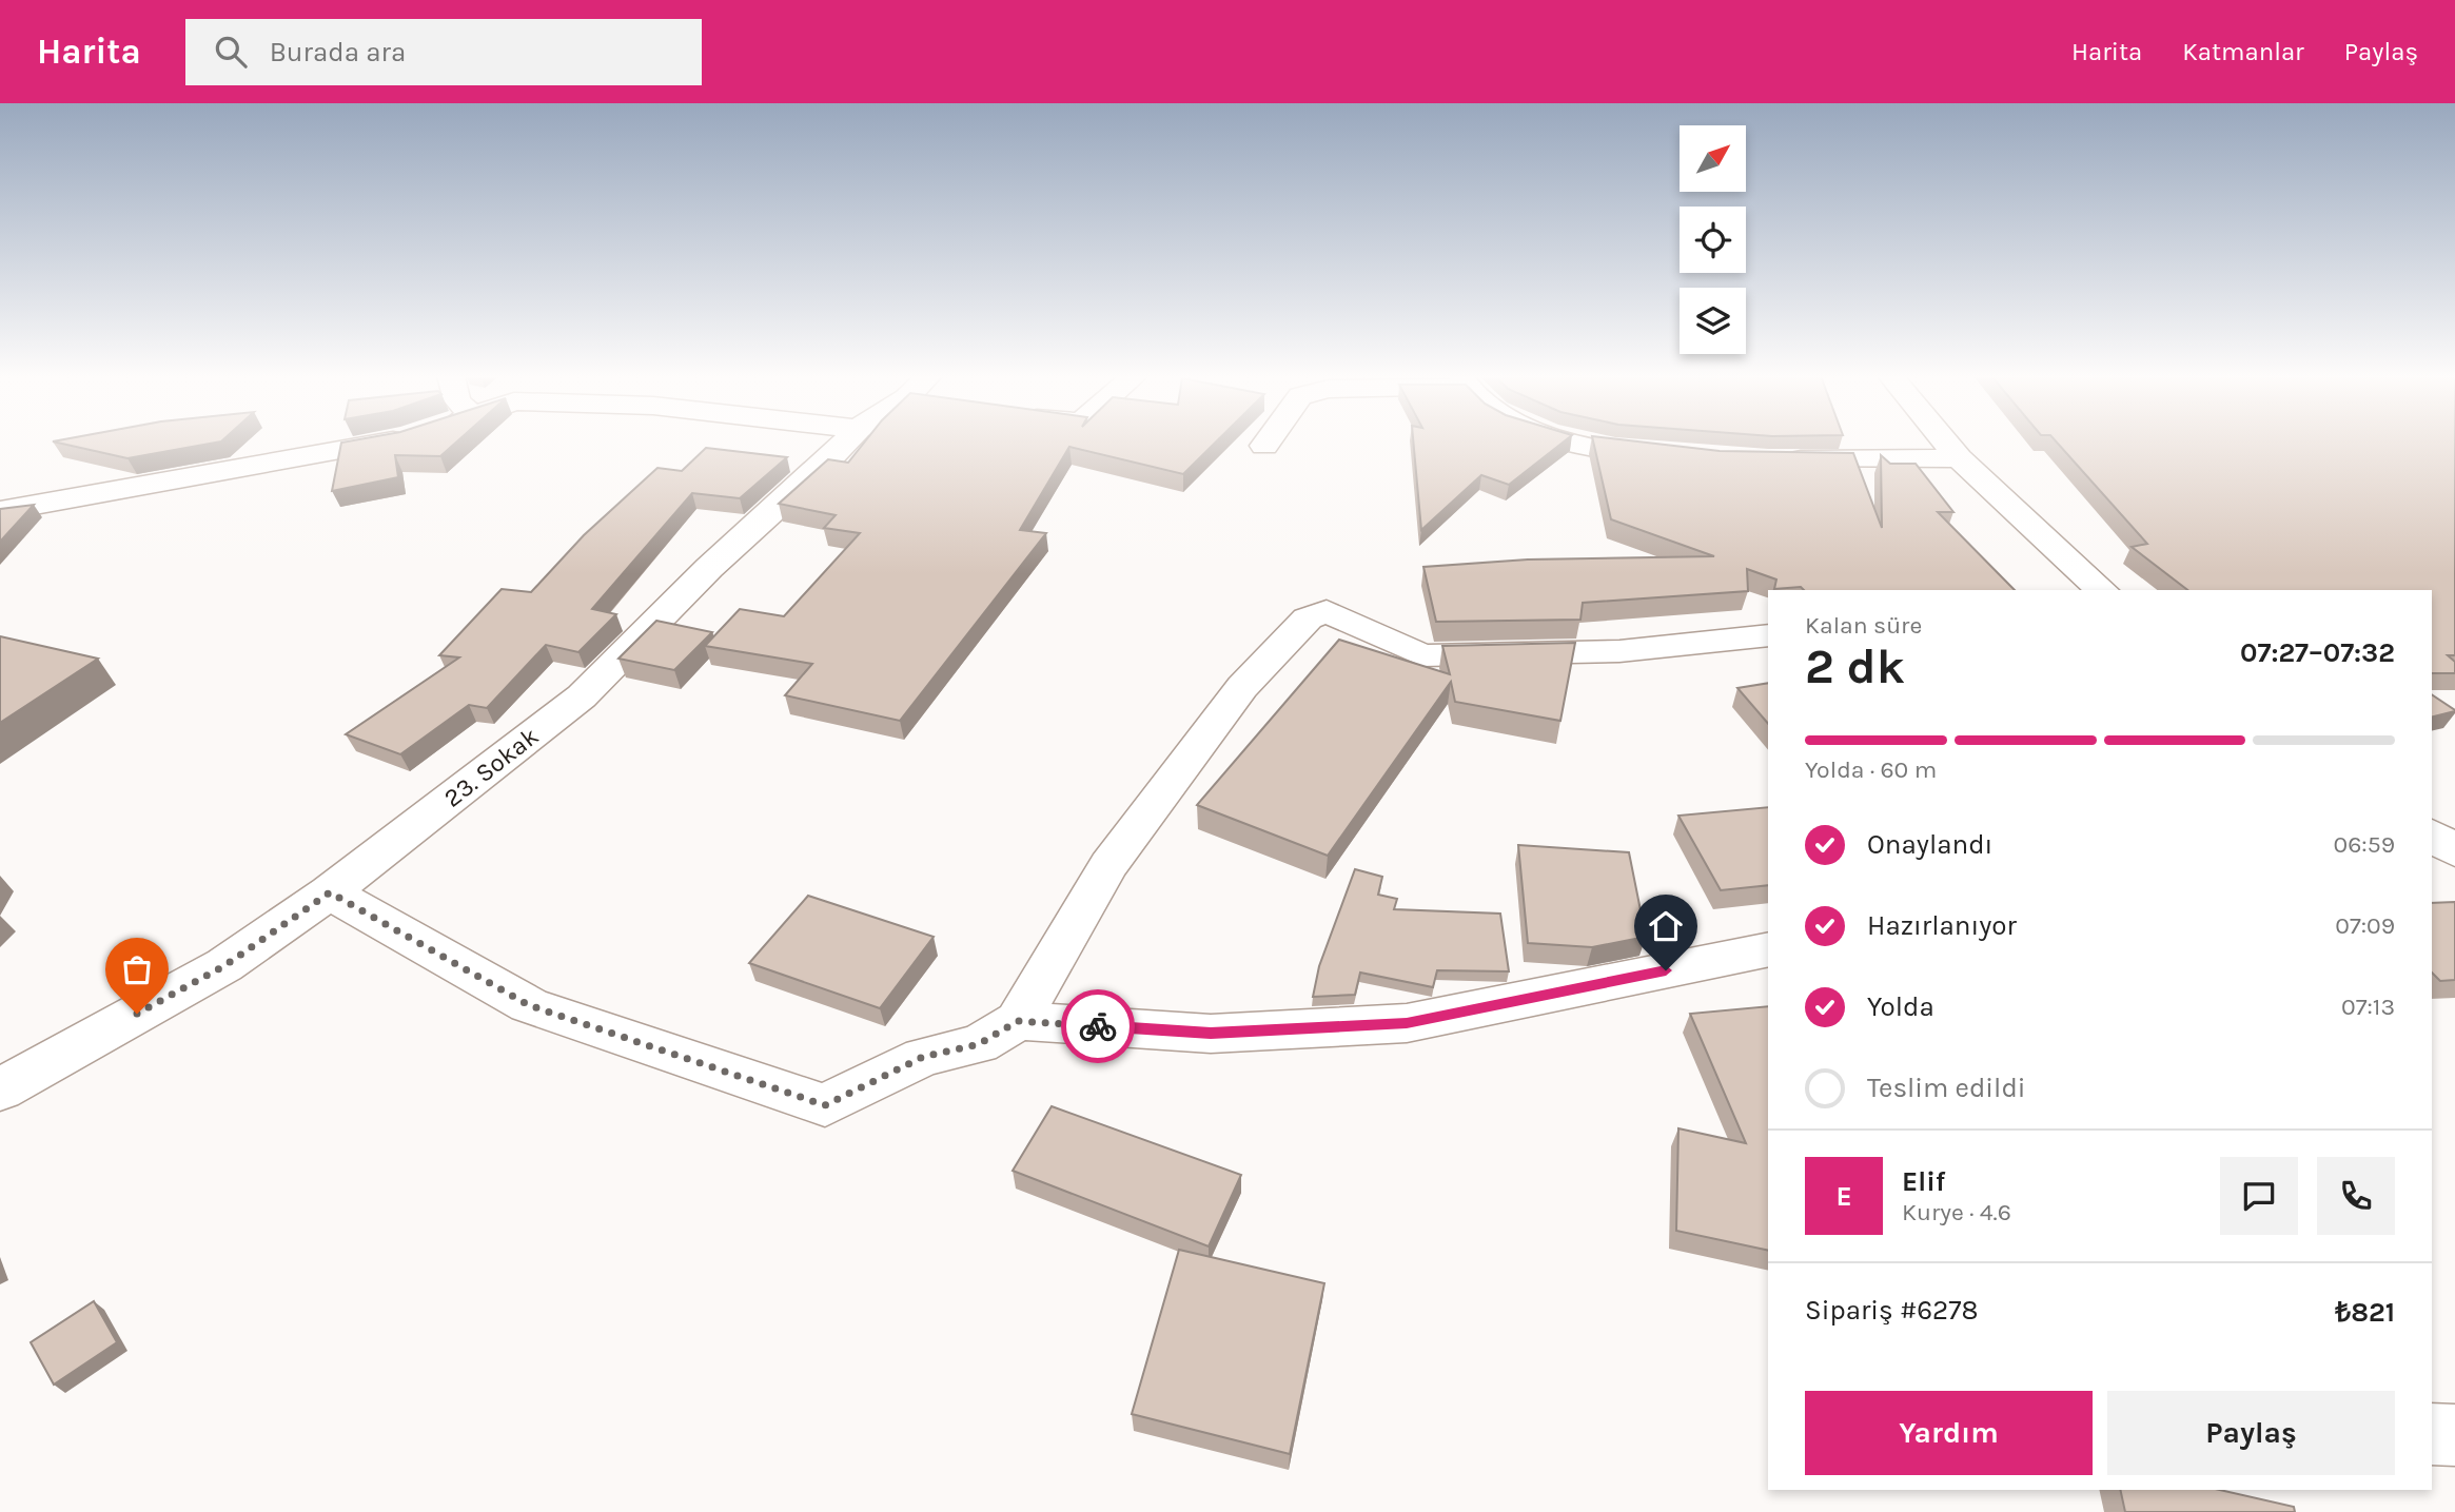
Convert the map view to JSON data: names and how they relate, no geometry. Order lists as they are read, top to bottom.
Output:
{
  "streets": {
    "street": ["23. Sokak"]
  },
  "north": "top right",
  "page": {
    "header": "Harita",
    "search": "Burada ara",
    "nav": ["Harita", "Katmanlar", "Paylaş"],
    "heading": ["2 dk", "Kalan süre", "07:27–07:32"],
    "panel": [
      "Elif",
      "Kurye · 4.6",
      "Sipariş #6278",
      "₺821"
    ],
    "bar": "Yolda · 60 m",
    "list": [
      ["Onaylandı", "06:59"],
      ["Hazırlanıyor", "07:09"],
      ["Yolda", "07:13"],
      "Teslim edildi"
    ],
    "round": "E",
    "buttons": ["Yardım", "Paylaş"]
  }
}
